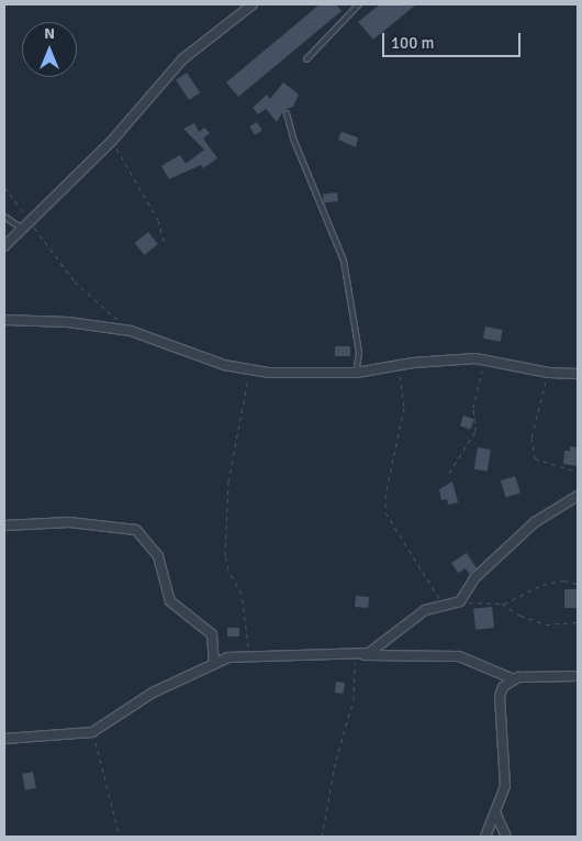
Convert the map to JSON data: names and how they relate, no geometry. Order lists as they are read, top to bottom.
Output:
{
  "scale_bar": "100 m",
  "north": "top"
}
